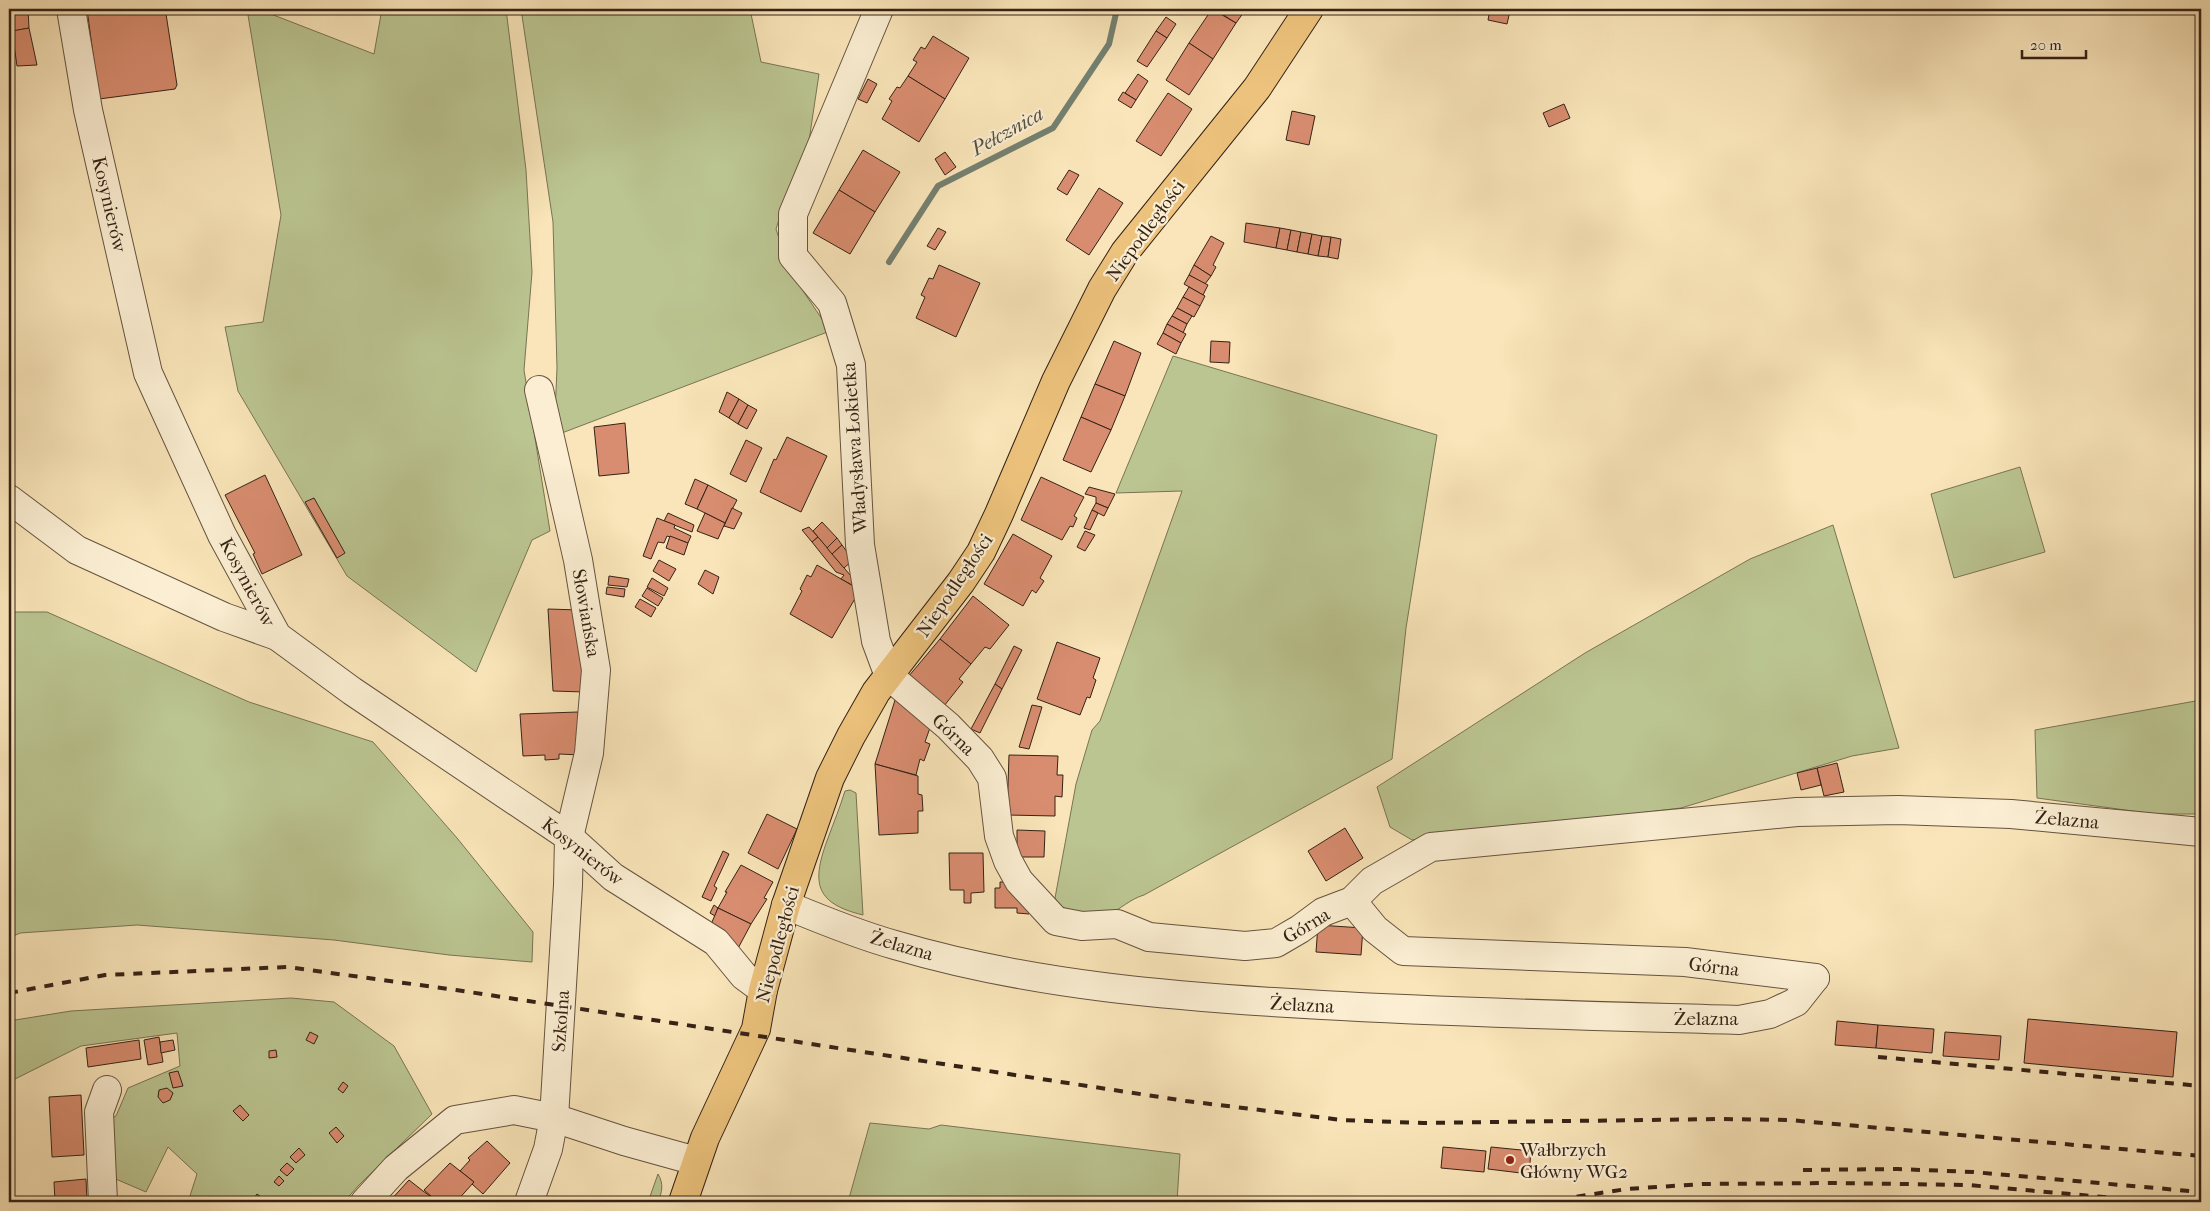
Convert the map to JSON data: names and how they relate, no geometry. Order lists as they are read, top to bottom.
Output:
{
  "streets": {
    "main road": ["Niepodległości"],
    "street": [
      "Kosynierów",
      "Władysława Łokietka",
      "Słowiańska",
      "Górna",
      "Żelazna",
      "Szkolna"
    ]
  },
  "crossings": [
    ["Kosynierów", "Niepodległości"],
    ["Kosynierów", "Słowiańska"],
    ["Kosynierów", "Szkolna"],
    ["Niepodległości", "Władysława Łokietka"],
    ["Niepodległości", "Górna"],
    ["Niepodległości", "Żelazna"],
    ["Władysława Łokietka", "Górna"],
    ["Słowiańska", "Szkolna"],
    ["Górna", "Żelazna"]
  ],
  "water": ["Pełcznica"],
  "places": ["Wałbrzych Główny WG2"],
  "scale_bar": "20 m"
}
